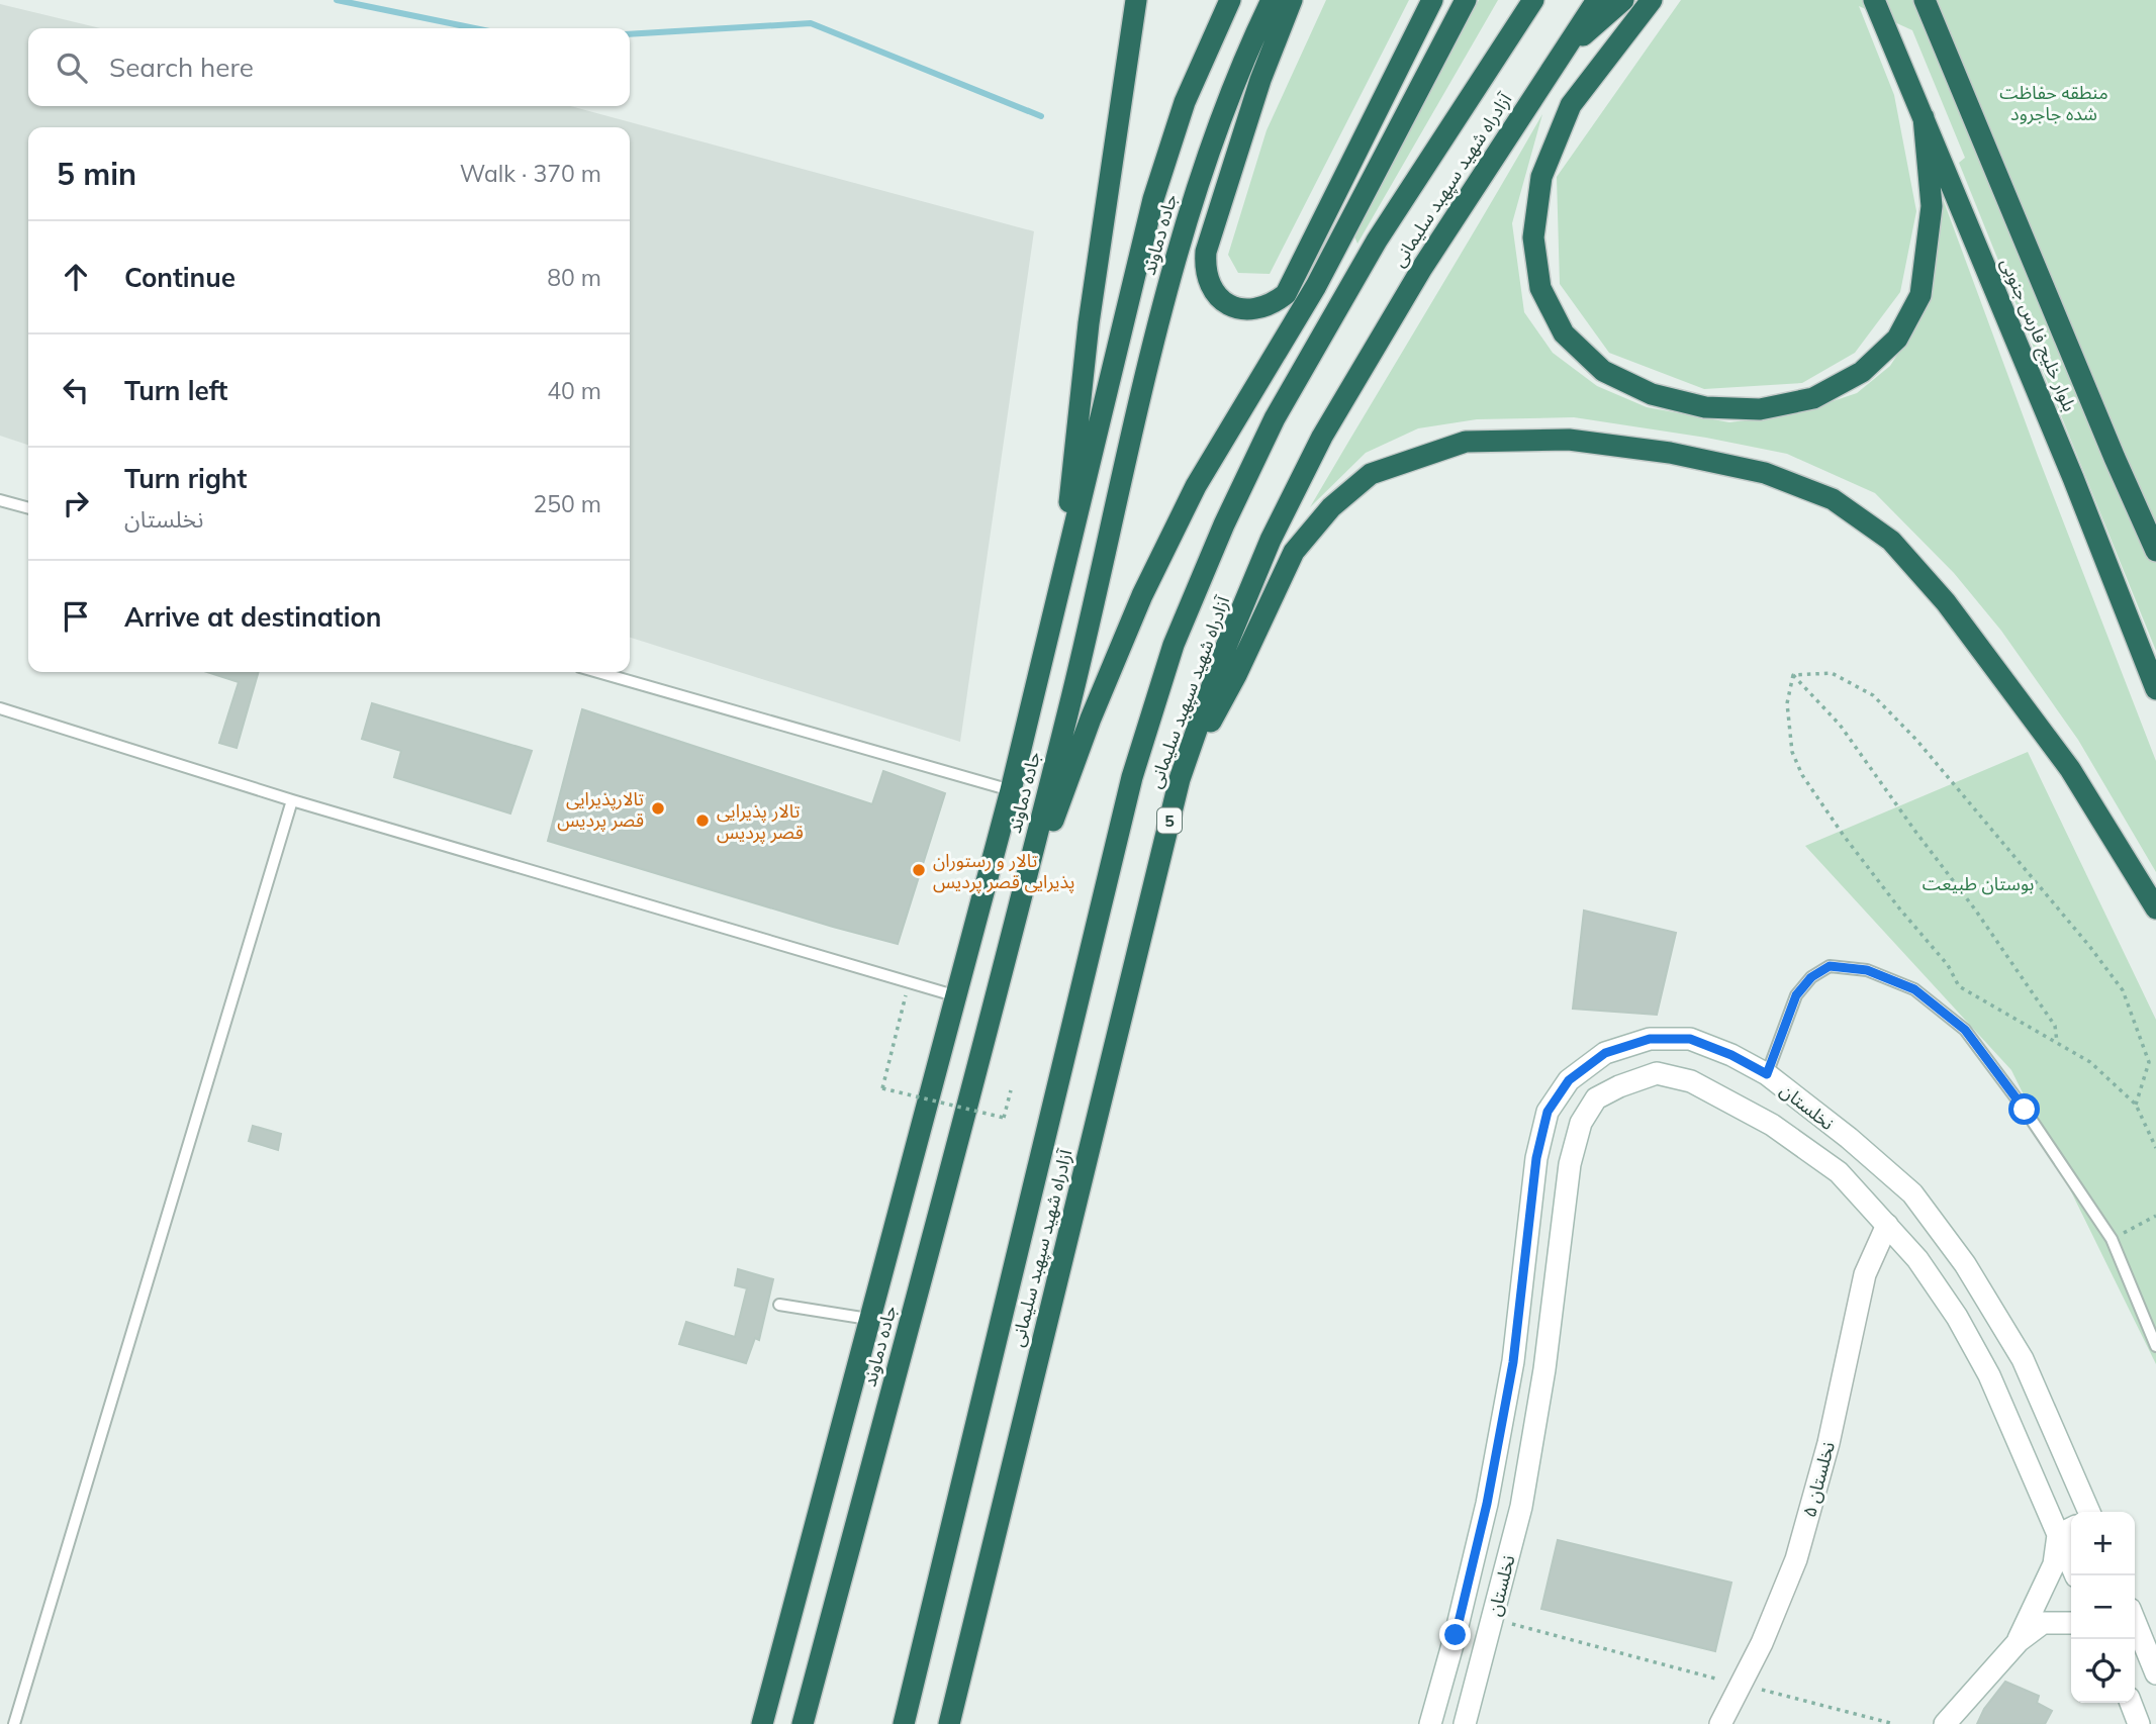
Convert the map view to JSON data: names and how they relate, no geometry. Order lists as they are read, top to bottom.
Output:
{
  "streets": {
    "highway": [
      "آزادراه شهید سپهبد سلیمانی",
      "جاده دماوند",
      "بلوار خلیج فارس جنوبی",
      "5"
    ],
    "street": ["نخلستان", "نخلستان ۵"]
  },
  "crossings": [
    ["نخلستان", "نخلستان ۵"]
  ],
  "parks": ["منطقه حفاظت شده جاجرود", "بوستان طبیعت"],
  "places": ["تالارپذیرایی قصر پردیس", "تالار پذیرایی قصر پردیس", "تالار و رستوران پذیرایی قصر پردیس"],
  "page": {
    "search": "Search here",
    "heading": ["5 min", "Walk · 370 m"],
    "list": [
      ["Continue", "80 m"],
      ["Turn left", "40 m"],
      ["Turn right", "نخلستان", "250 m"],
      "Arrive at destination"
    ],
    "map_buttons": ["+", "−"]
  }
}
